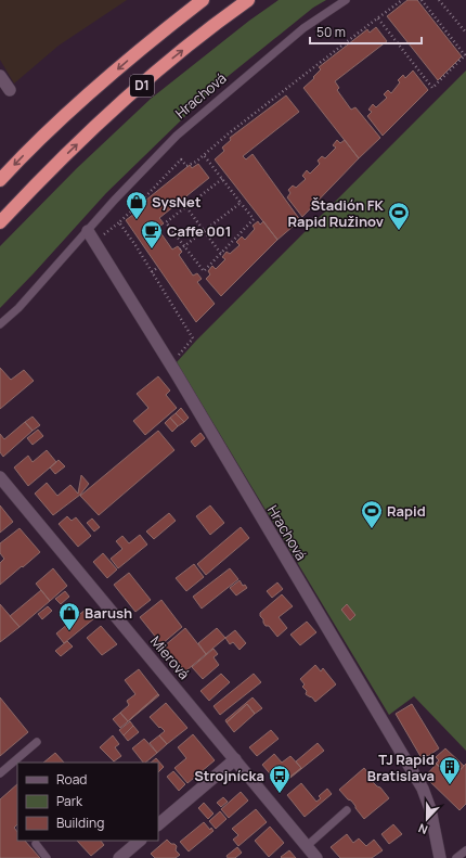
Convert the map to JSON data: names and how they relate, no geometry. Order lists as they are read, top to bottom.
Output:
{
  "streets": {
    "highway": ["D1"],
    "street": ["Hrachová", "Mierová"]
  },
  "places": {
    "shop": ["SysNet", "Barush"],
    "sports": ["Štadión FK Rapid Ružinov", "Rapid"],
    "cafe": ["Caffe 001"],
    "building": ["TJ Rapid Bratislava"],
    "bus stop": ["Strojnícka"]
  },
  "legend": ["Road", "Park", "Building"],
  "scale_bar": "50 m",
  "north": "bottom"
}
